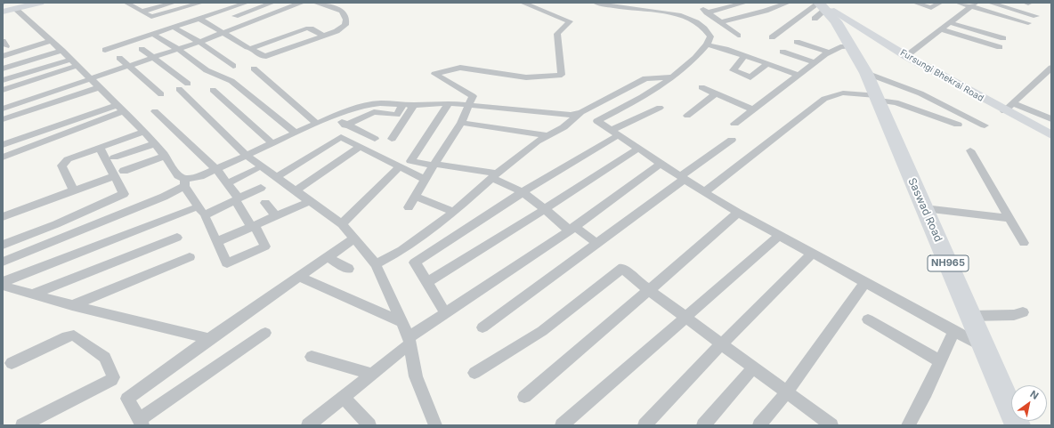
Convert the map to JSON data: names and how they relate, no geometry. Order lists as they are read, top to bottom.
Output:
{
  "streets": {
    "highway": ["Saswad Road", "NH965"],
    "street": ["Fursungi Bhekrai Road"]
  },
  "crossings": [
    ["Fursungi Bhekrai Road", "Saswad Road"]
  ],
  "north": "top right"
}
